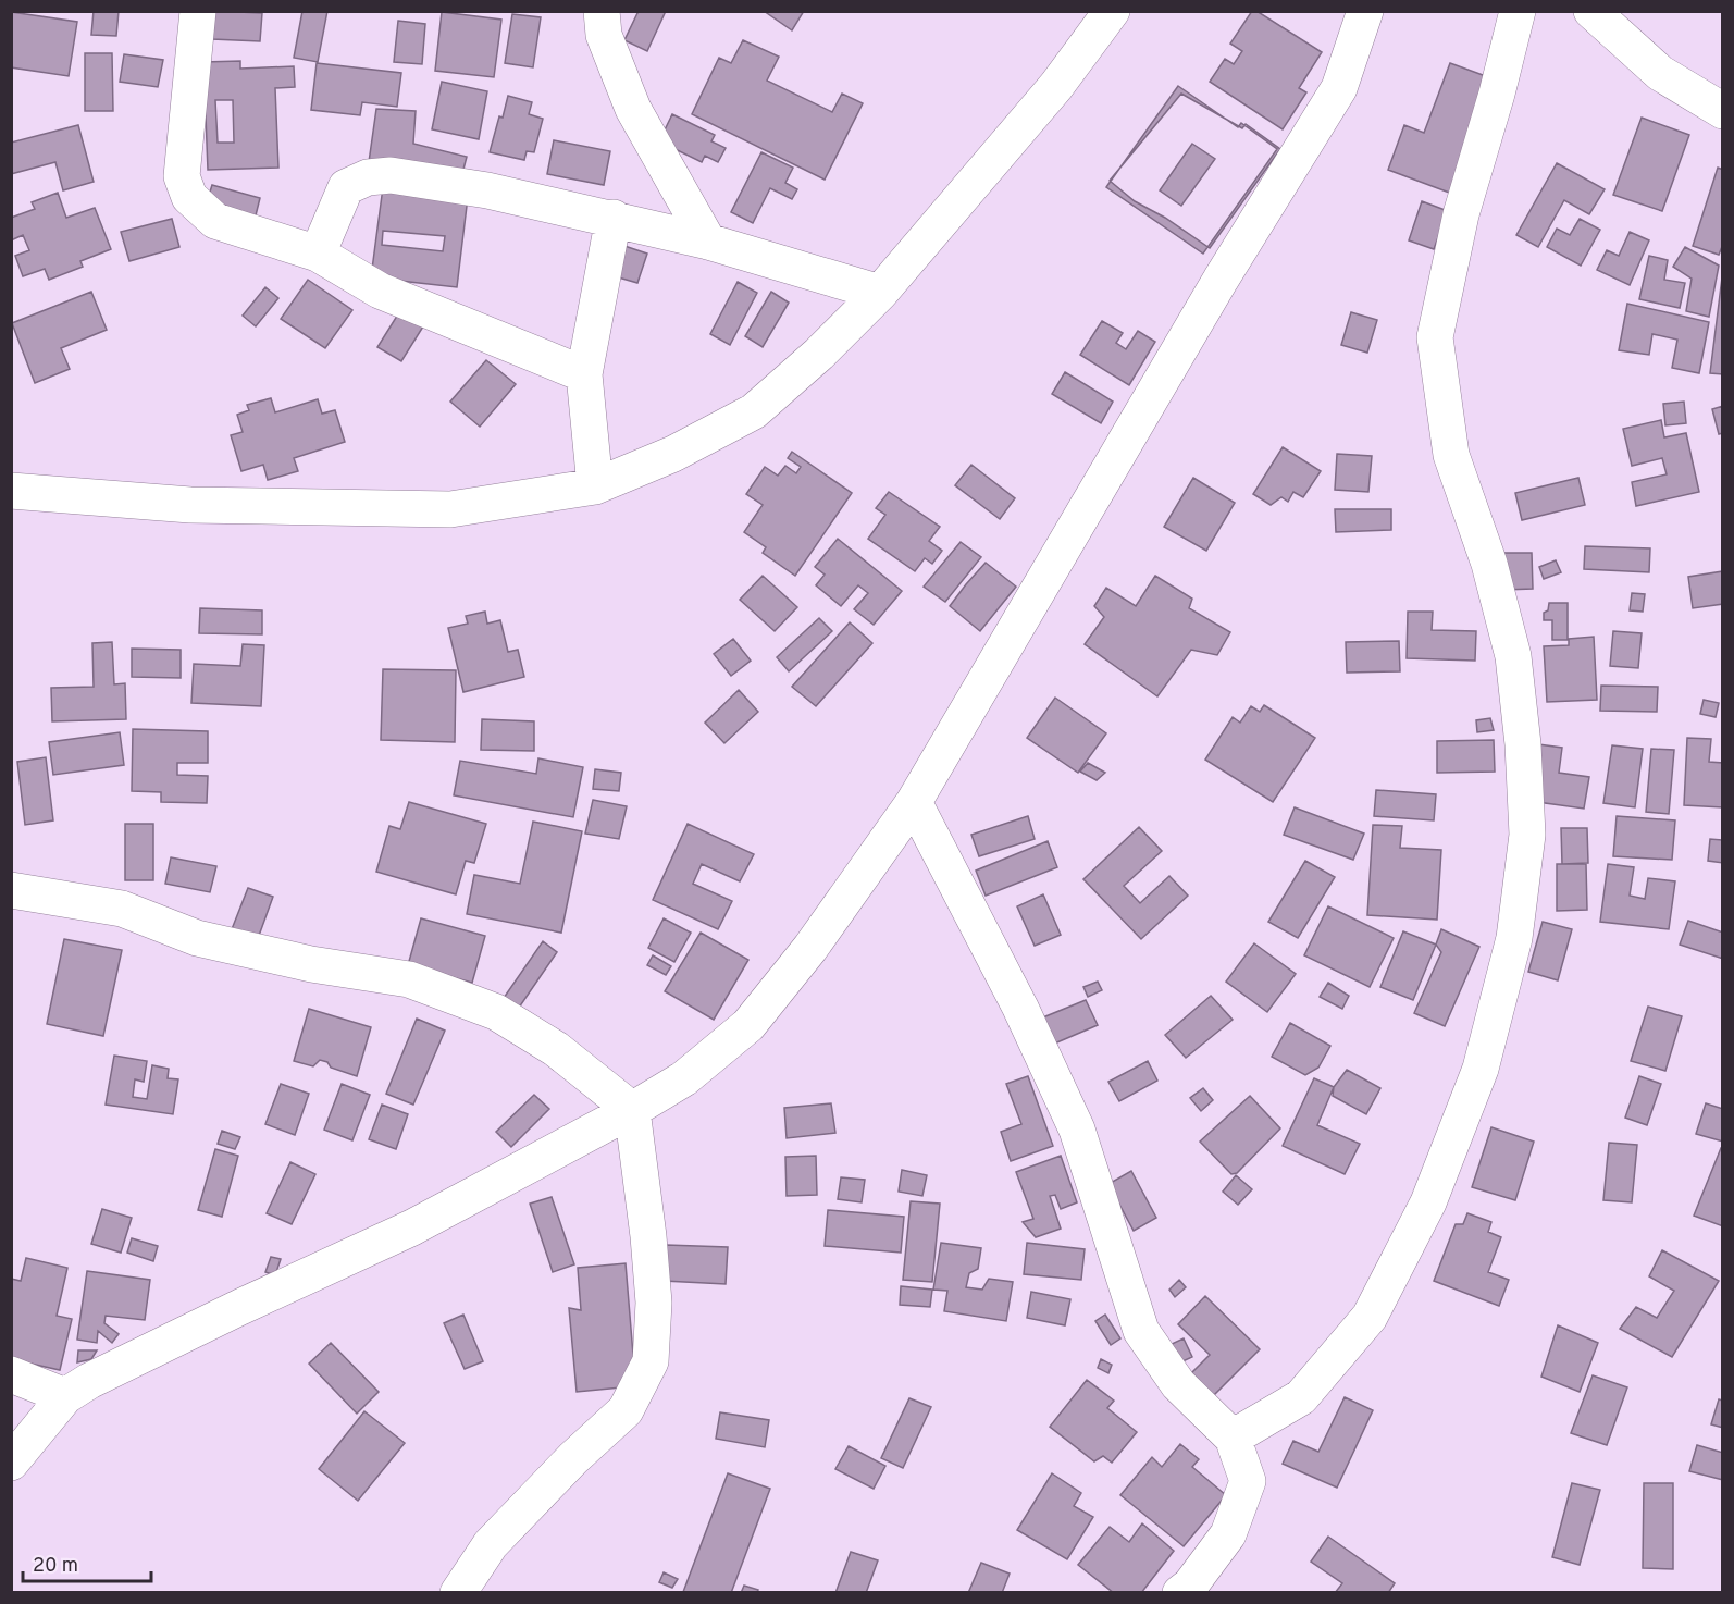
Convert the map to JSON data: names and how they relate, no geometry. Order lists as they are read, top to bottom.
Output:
{
  "scale_bar": "20 m"
}
